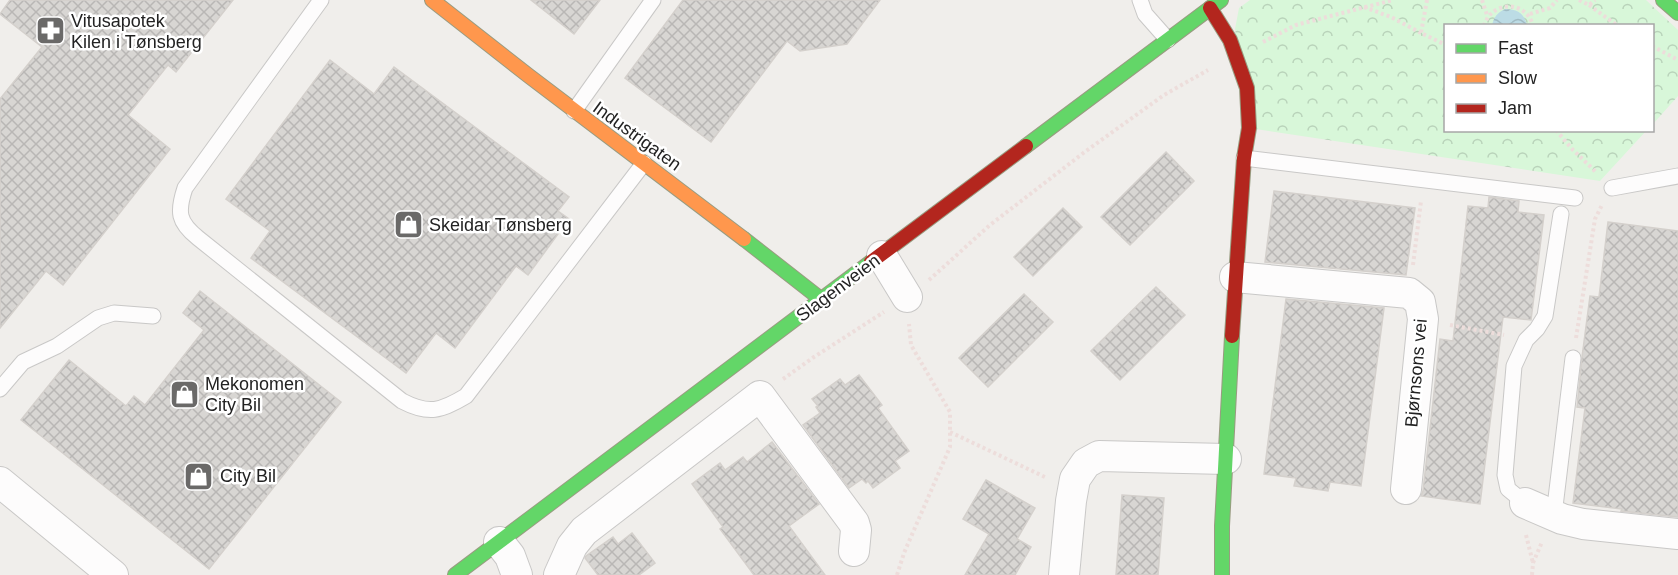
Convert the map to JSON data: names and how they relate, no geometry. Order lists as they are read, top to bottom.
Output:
{
  "streets": {
    "street": ["Industrigaten", "Slagenveien", "Bjørnsons vei"]
  },
  "crossings": [
    ["Industrigaten", "Slagenveien"]
  ],
  "places": {
    "pharmacy": ["Vitusapotek Kilen i Tønsberg"],
    "shop": ["Skeidar Tønsberg", "Mekonomen City Bil", "City Bil"]
  },
  "legend": ["Fast", "Slow", "Jam"]
}
